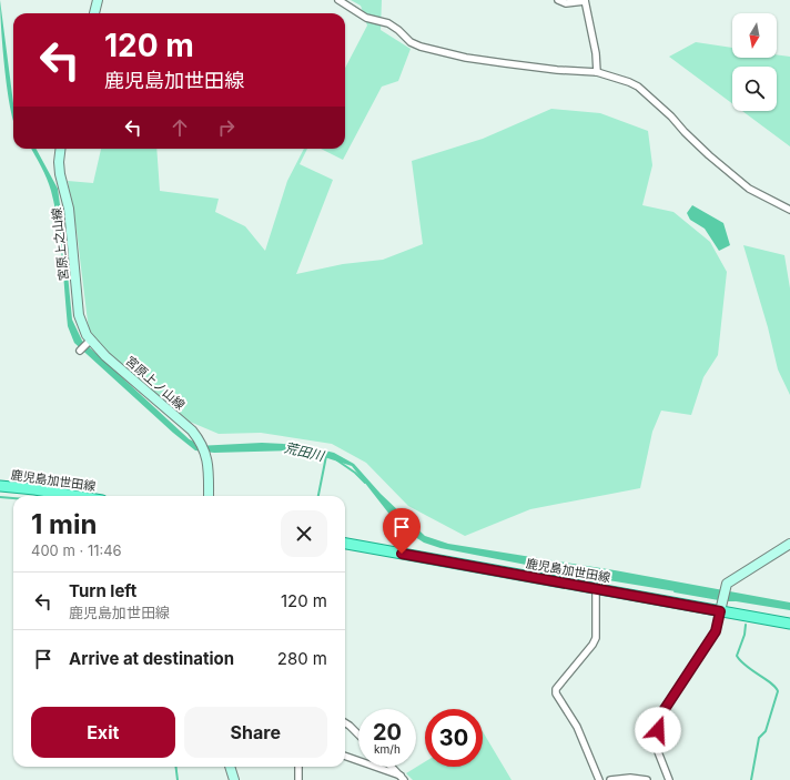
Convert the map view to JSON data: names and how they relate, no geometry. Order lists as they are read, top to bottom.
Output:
{
  "streets": {
    "main road": ["鹿児島加世田線"],
    "street": ["宮原上之山線", "宮原上ノ山線"]
  },
  "crossings": [
    ["宮原上之山線", "宮原上ノ山線"]
  ],
  "water": ["荒田川"],
  "north": "bottom",
  "page": {
    "turn": ["120 m", "鹿児島加世田線"],
    "heading": ["1 min", "400 m · 11:46"],
    "list": [
      {
        "name": "Turn left",
        "note": "鹿児島加世田線",
        "value": "120 m"
      },
      {
        "name": "Arrive at destination",
        "value": "280 m"
      }
    ],
    "buttons": ["Exit", "Share"],
    "speed": "20 km/h",
    "limit": "30"
  }
}
